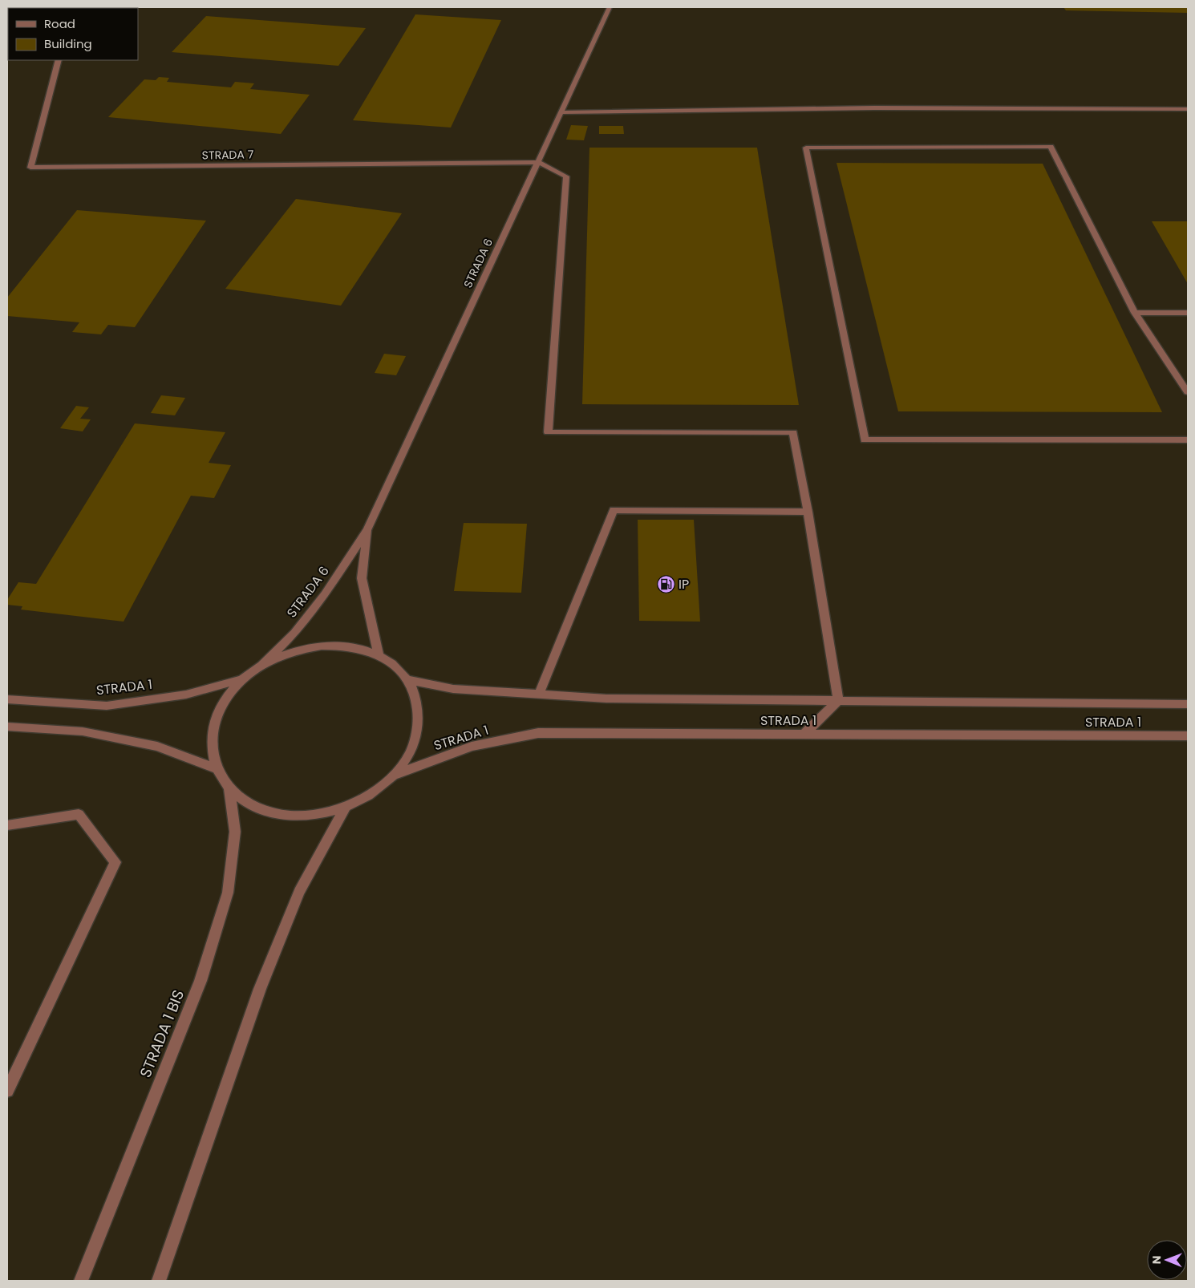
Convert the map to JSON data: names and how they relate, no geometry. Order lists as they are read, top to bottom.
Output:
{
  "streets": {
    "street": [
      "STRADA 7",
      "STRADA 6",
      "STRADA 1",
      "STRADA 1 BIS"
    ]
  },
  "crossings": [
    ["STRADA 7", "STRADA 6"]
  ],
  "places": {
    "fuel station": ["IP"]
  },
  "legend": ["Road", "Building"],
  "north": "left"
}
